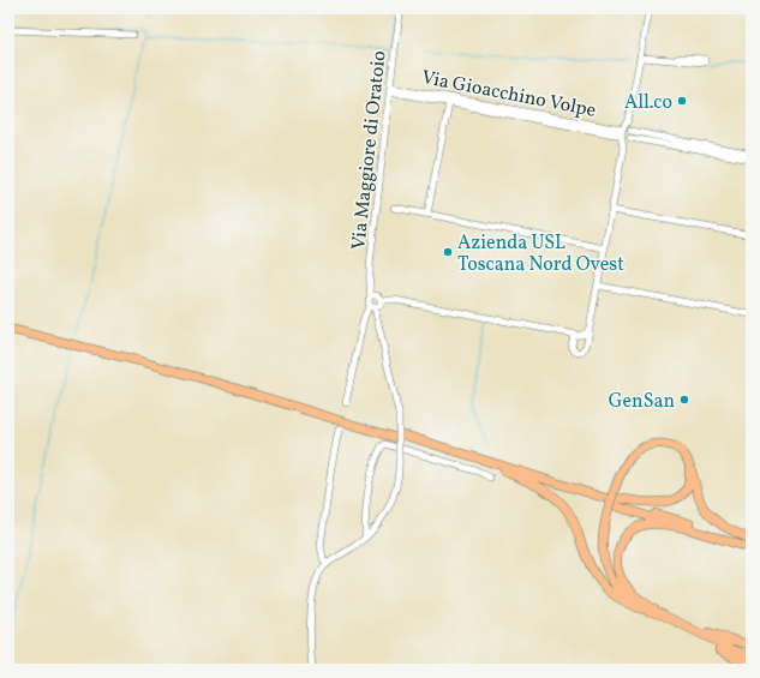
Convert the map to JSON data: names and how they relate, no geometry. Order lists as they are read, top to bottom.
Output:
{
  "streets": {
    "street": ["Via Gioacchino Volpe", "Via Maggiore di Oratoio"]
  },
  "crossings": [
    ["Via Gioacchino Volpe", "Via Maggiore di Oratoio"]
  ],
  "places": ["All.co", "Azienda USL Toscana Nord Ovest", "GenSan"]
}
